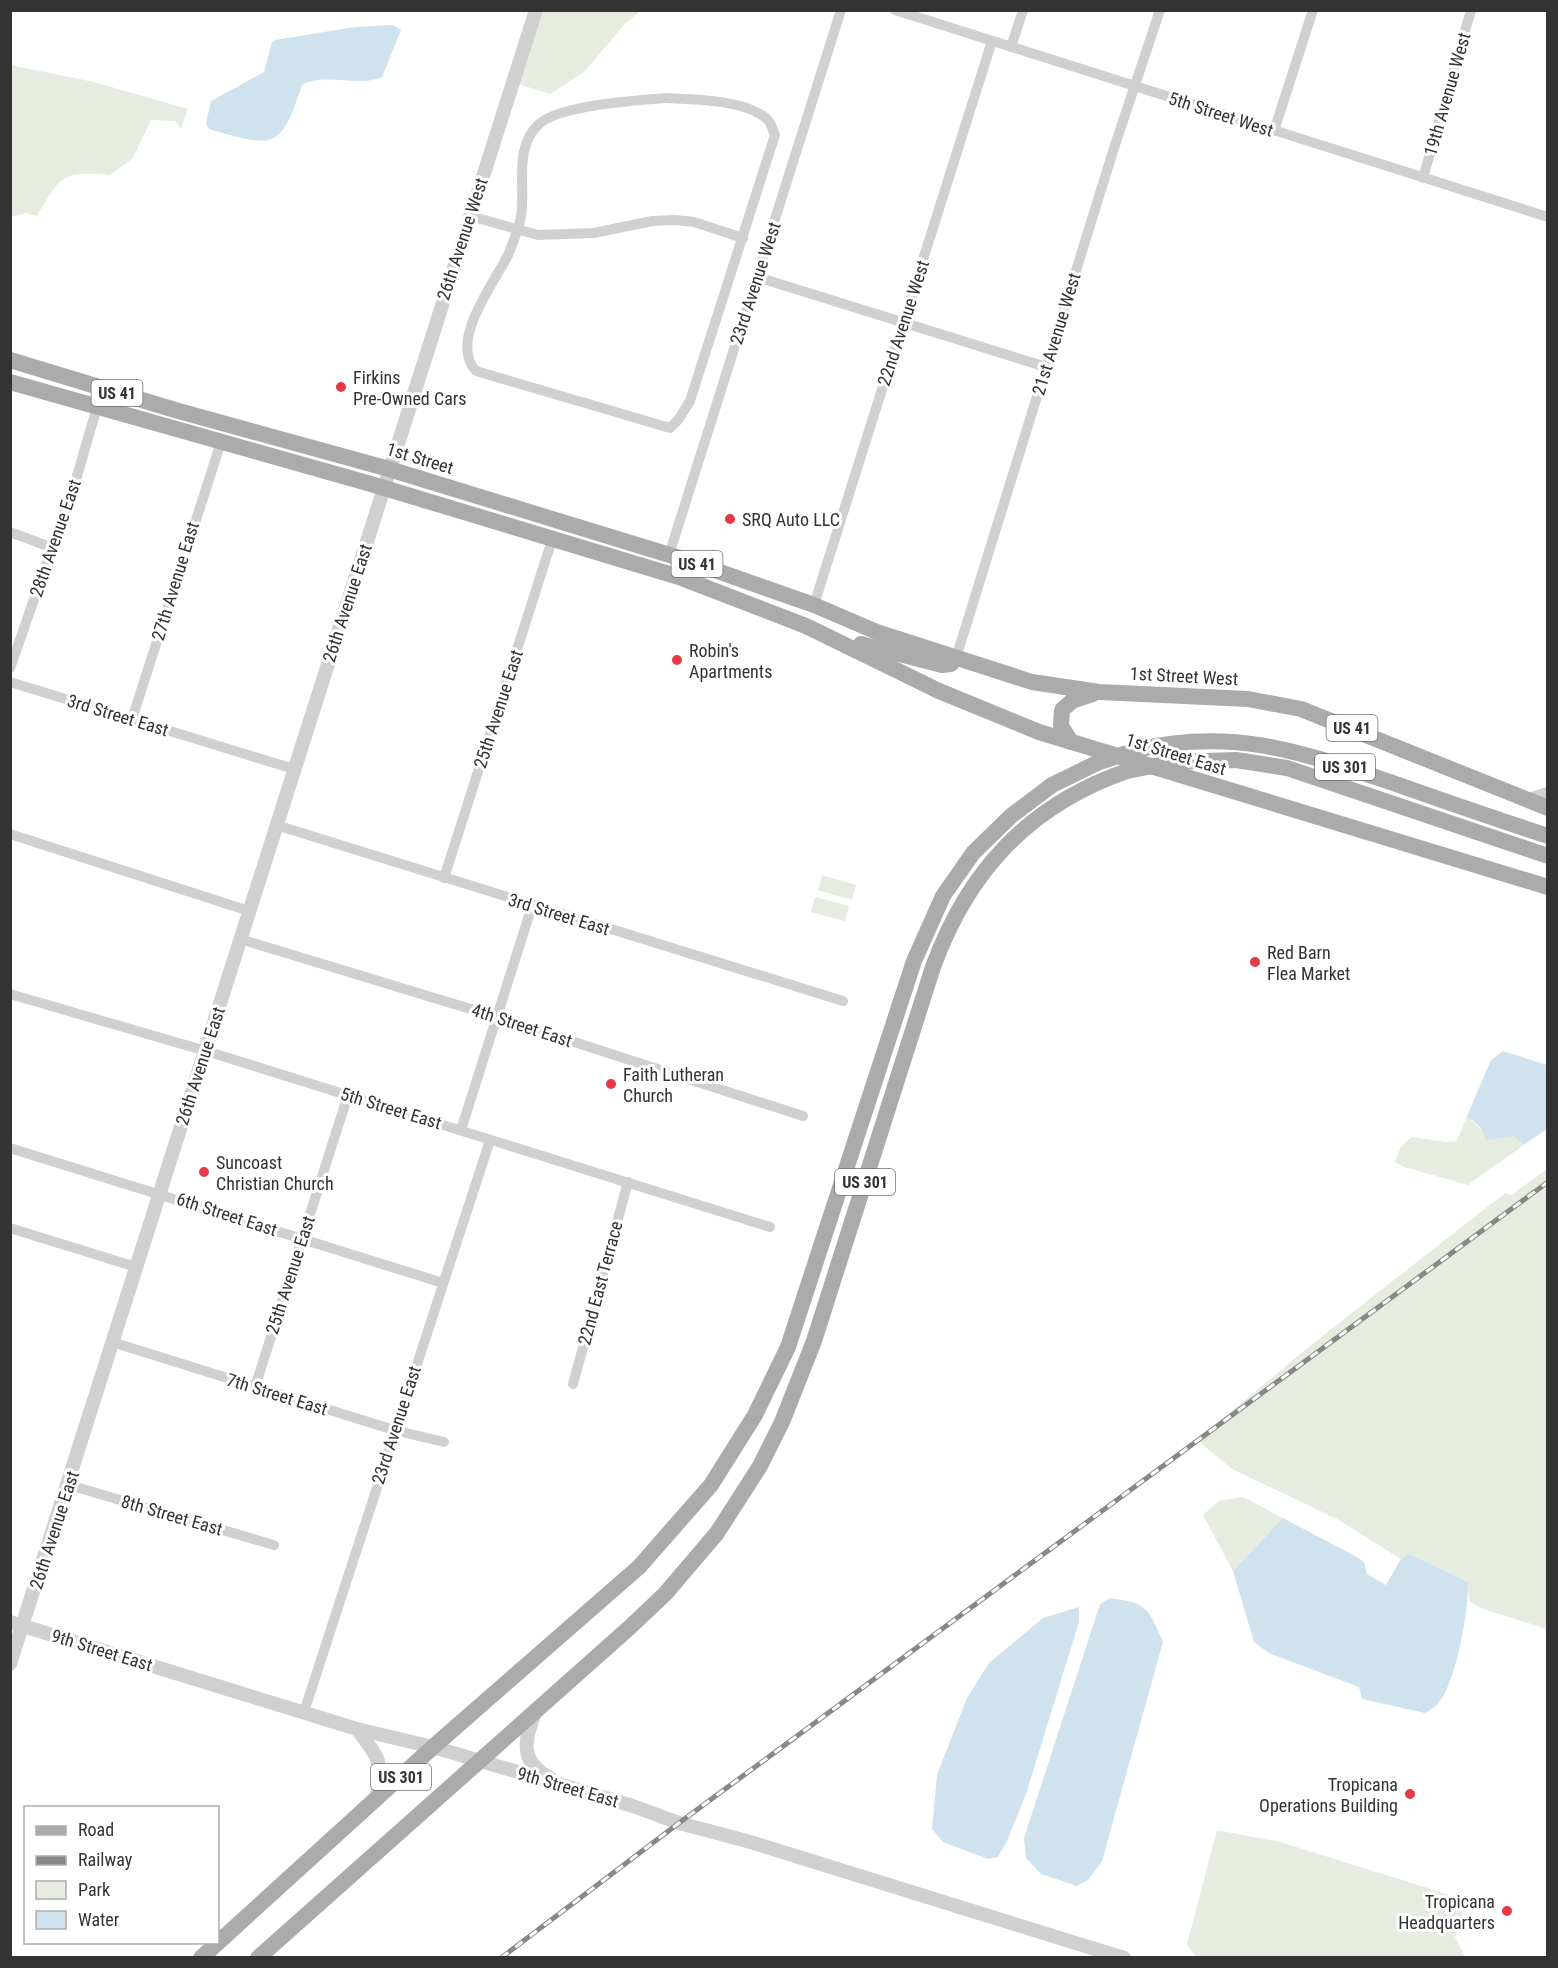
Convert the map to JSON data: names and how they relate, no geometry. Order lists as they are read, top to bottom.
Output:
{
  "streets": {
    "main road": [
      "US 41",
      "1st Street",
      "1st Street West",
      "1st Street East",
      "US 301"
    ],
    "street": [
      "19th Avenue West",
      "5th Street West",
      "26th Avenue West",
      "23rd Avenue West",
      "22nd Avenue West",
      "21st Avenue West",
      "28th Avenue East",
      "27th Avenue East",
      "26th Avenue East",
      "25th Avenue East",
      "3rd Street East",
      "4th Street East",
      "5th Street East",
      "6th Street East",
      "22nd East Terrace",
      "7th Street East",
      "23rd Avenue East",
      "8th Street East",
      "9th Street East"
    ]
  },
  "crossings": [
    ["19th Avenue West", "5th Street West"],
    ["5th Street West", "22nd Avenue West"],
    ["5th Street West", "21st Avenue West"],
    ["26th Avenue West", "1st Street"],
    ["26th Avenue West", "26th Avenue East"],
    ["23rd Avenue West", "1st Street"],
    ["22nd Avenue West", "1st Street"],
    ["22nd Avenue West", "1st Street West"],
    ["21st Avenue West", "1st Street West"],
    ["US 41", "28th Avenue East"],
    ["US 41", "27th Avenue East"],
    ["US 41", "26th Avenue East"],
    ["US 41", "25th Avenue East"],
    ["US 41", "1st Street East"],
    ["1st Street", "26th Avenue East"],
    ["1st Street", "1st Street West"],
    ["27th Avenue East", "3rd Street East"],
    ["26th Avenue East", "3rd Street East"],
    ["26th Avenue East", "4th Street East"],
    ["26th Avenue East", "5th Street East"],
    ["26th Avenue East", "6th Street East"],
    ["26th Avenue East", "7th Street East"],
    ["26th Avenue East", "8th Street East"],
    ["26th Avenue East", "9th Street East"],
    ["25th Avenue East", "3rd Street East"],
    ["25th Avenue East", "5th Street East"],
    ["25th Avenue East", "6th Street East"],
    ["25th Avenue East", "7th Street East"],
    ["US 301", "9th Street East"],
    ["5th Street East", "22nd East Terrace"],
    ["5th Street East", "23rd Avenue East"],
    ["6th Street East", "23rd Avenue East"],
    ["7th Street East", "23rd Avenue East"],
    ["23rd Avenue East", "9th Street East"]
  ],
  "places": [
    "Firkins Pre-Owned Cars",
    "SRQ Auto LLC",
    "Robin's Apartments",
    "Red Barn Flea Market",
    "Faith Lutheran Church",
    "Suncoast Christian Church",
    "Tropicana Operations Building",
    "Tropicana Headquarters"
  ],
  "legend": [
    "Road",
    "Railway",
    "Park",
    "Water"
  ]
}
